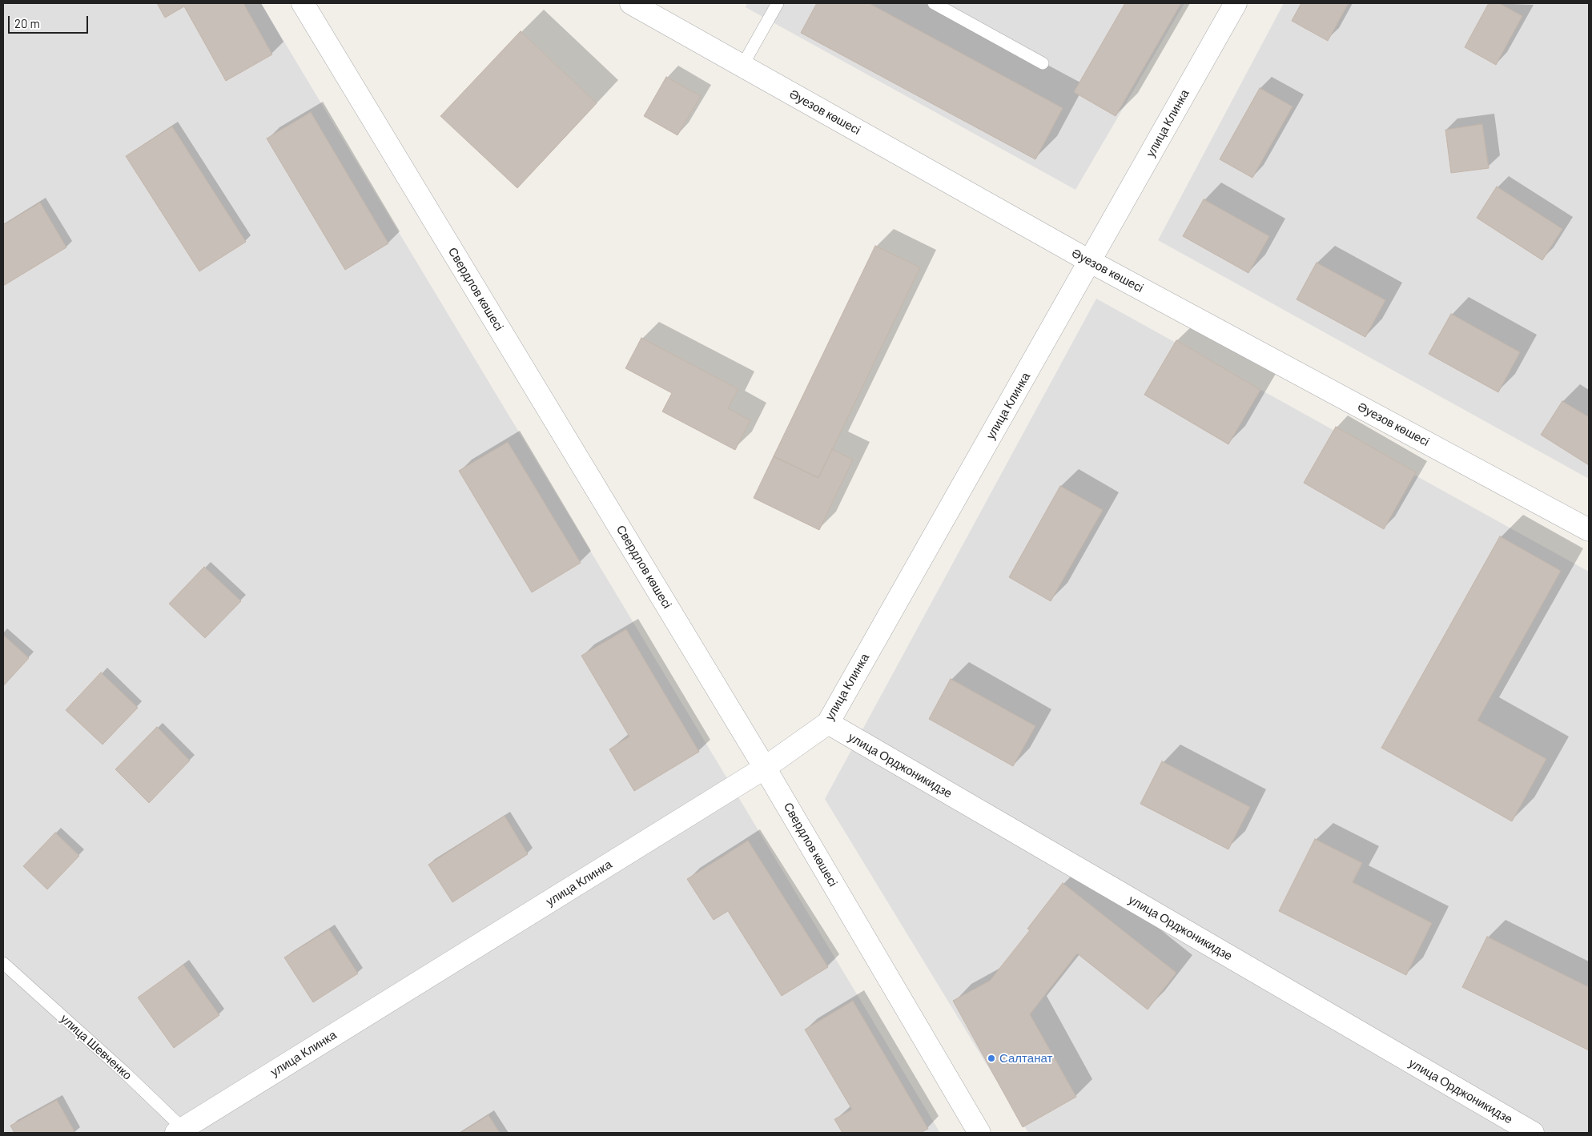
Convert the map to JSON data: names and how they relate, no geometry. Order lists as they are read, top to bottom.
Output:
{
  "streets": {
    "street": [
      "Әуезов көшесі",
      "улица Клинка",
      "Свердлов көшесі",
      "улица Орджоникидзе"
    ],
    "lane": ["улица Шевченко"]
  },
  "crossings": [
    ["Әуезов көшесі", "улица Клинка"],
    ["улица Клинка", "Свердлов көшесі"],
    ["улица Клинка", "улица Орджоникидзе"],
    ["улица Клинка", "улица Шевченко"]
  ],
  "places": ["Салтанат"],
  "scale_bar": "20 m"
}
